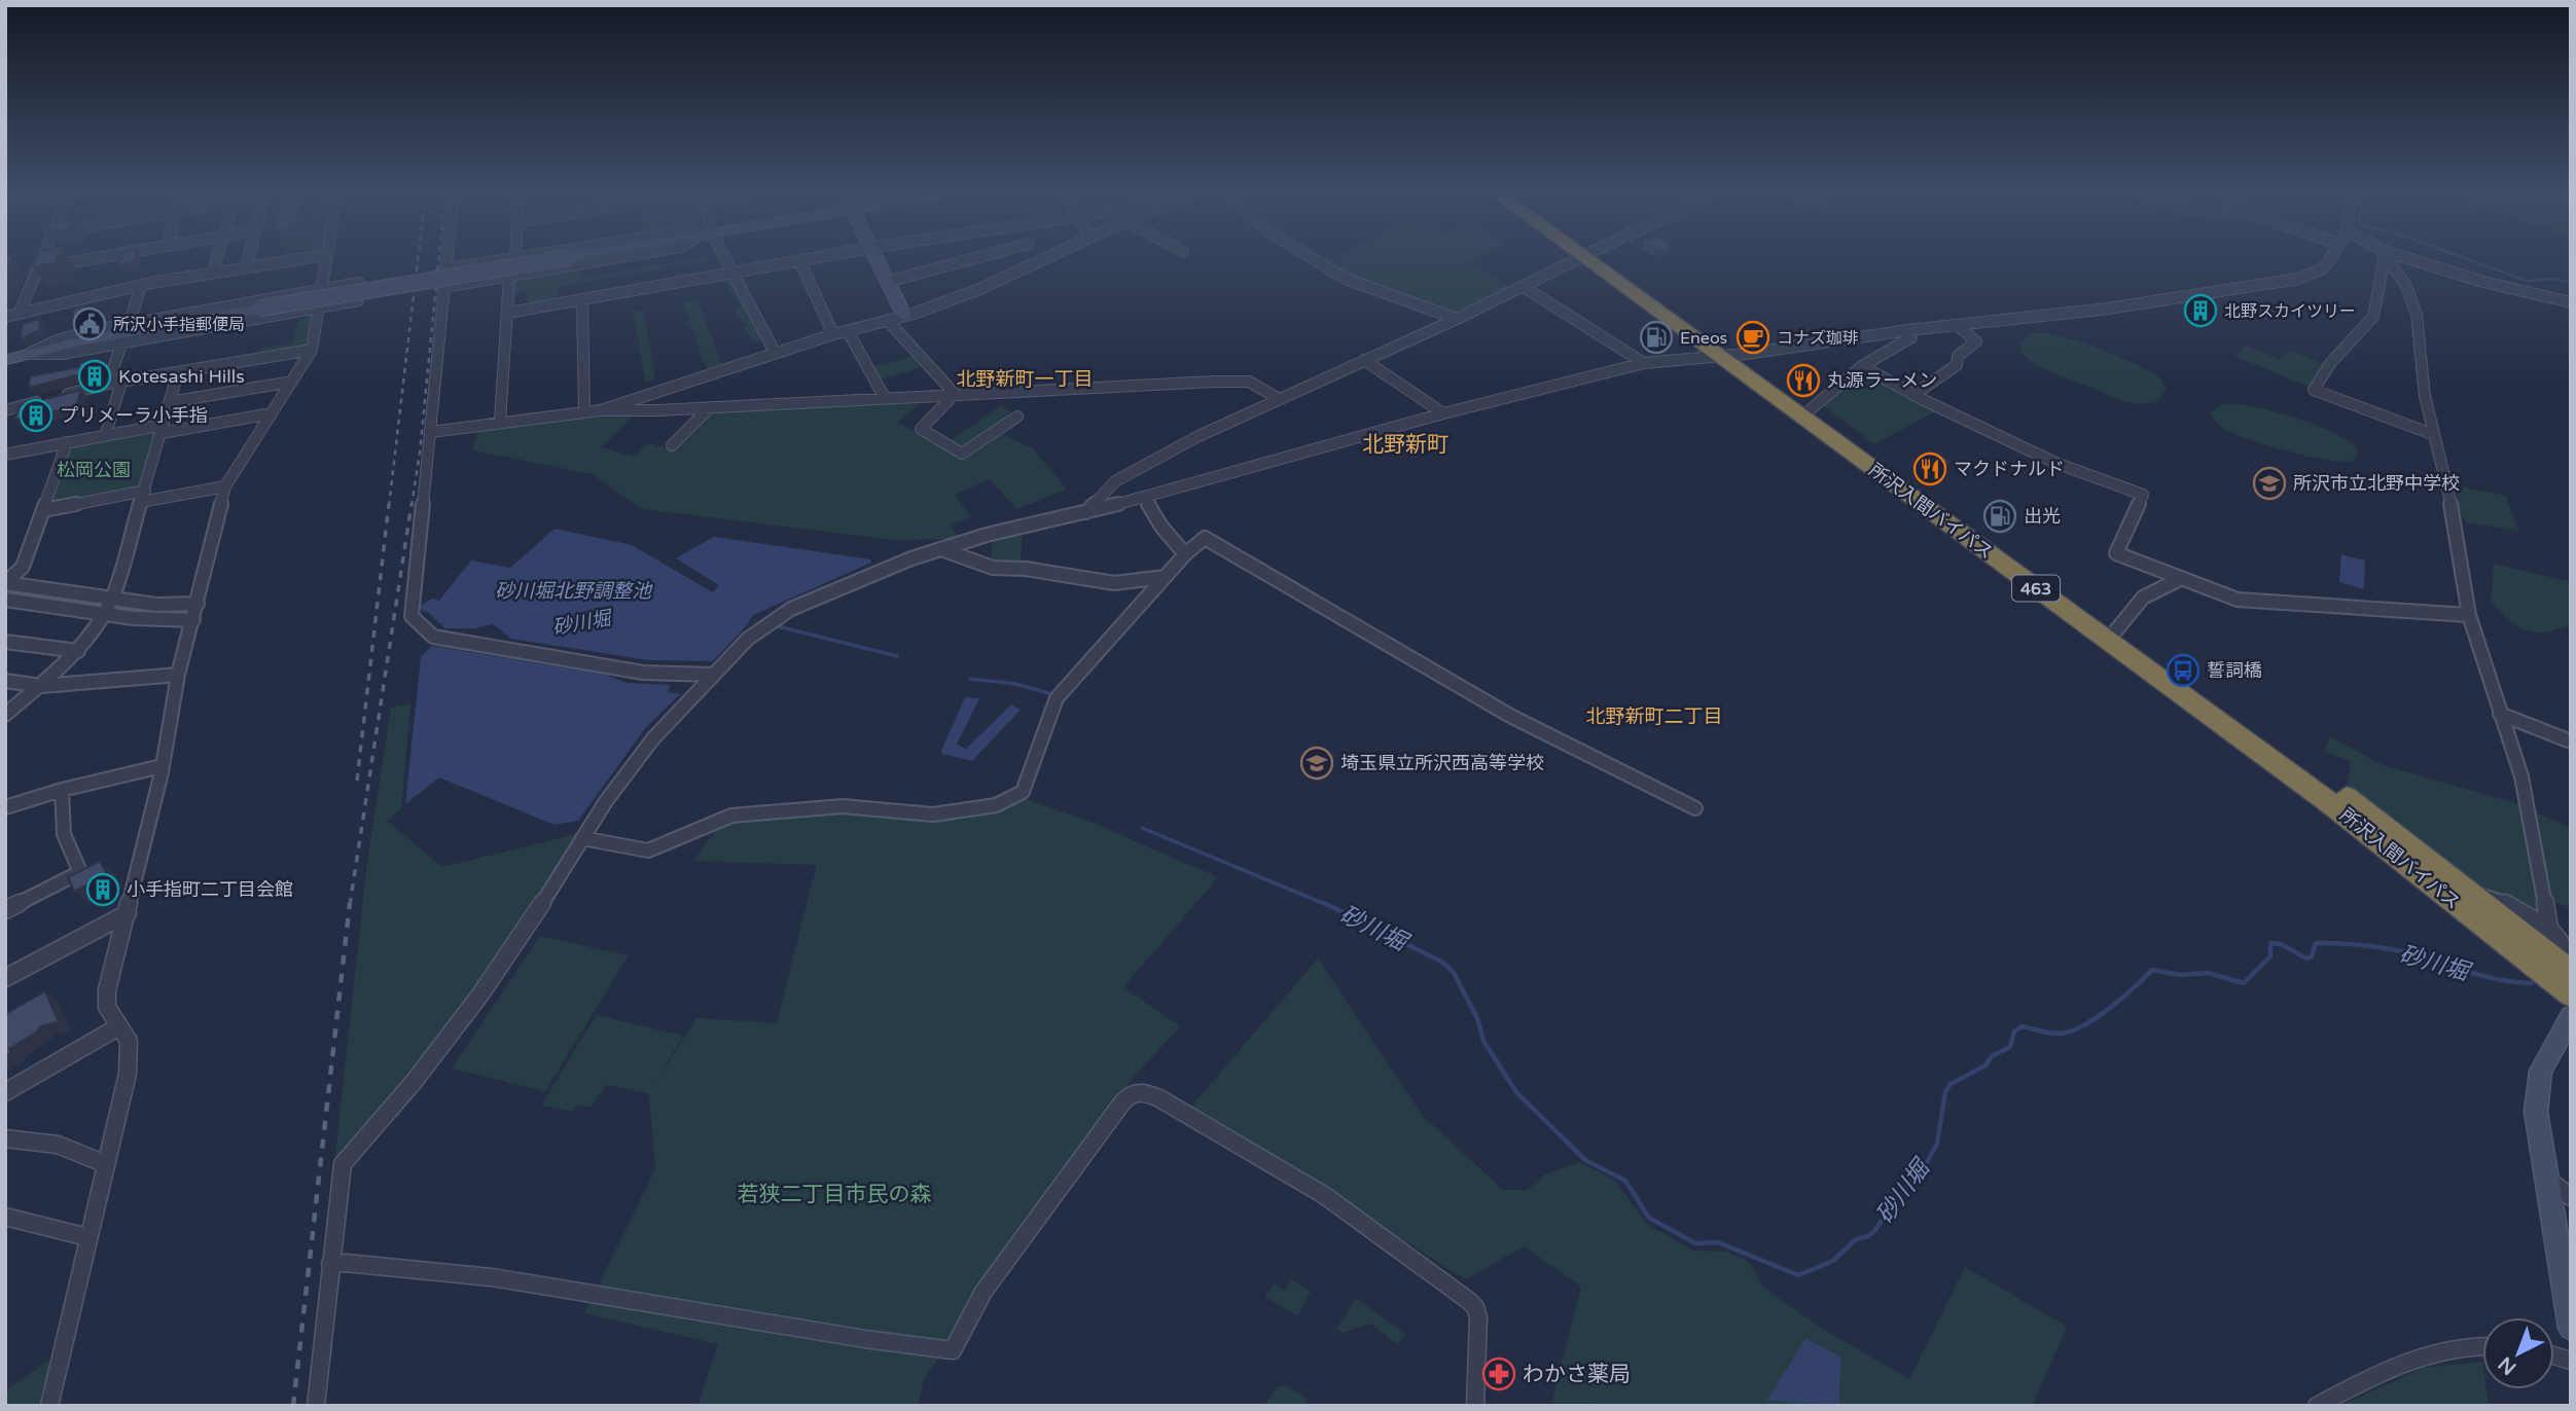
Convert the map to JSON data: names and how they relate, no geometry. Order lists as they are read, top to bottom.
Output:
{
  "streets": {
    "highway": ["所沢入間バイパス", "463"]
  },
  "districts": ["北野新町一丁目", "北野新町", "北野新町二丁目"],
  "water": ["砂川堀北野調整池", "砂川堀"],
  "parks": ["松岡公園", "若狭二丁目市民の森"],
  "places": {
    "building": [
      "北野スカイツリー",
      "Kotesashi Hills",
      "プリメーラ小手指",
      "小手指町二丁目会館"
    ],
    "public building": ["所沢小手指郵便局"],
    "fuel station": ["Eneos", "出光"],
    "cafe": ["コナズ珈琲"],
    "restaurant": ["丸源ラーメン", "マクドナルド"],
    "school or university": ["所沢市立北野中学校", "埼玉県立所沢西高等学校"],
    "bus stop": ["誓詞橋"],
    "pharmacy": ["わかさ薬局"]
  },
  "north": "bottom left"
}
